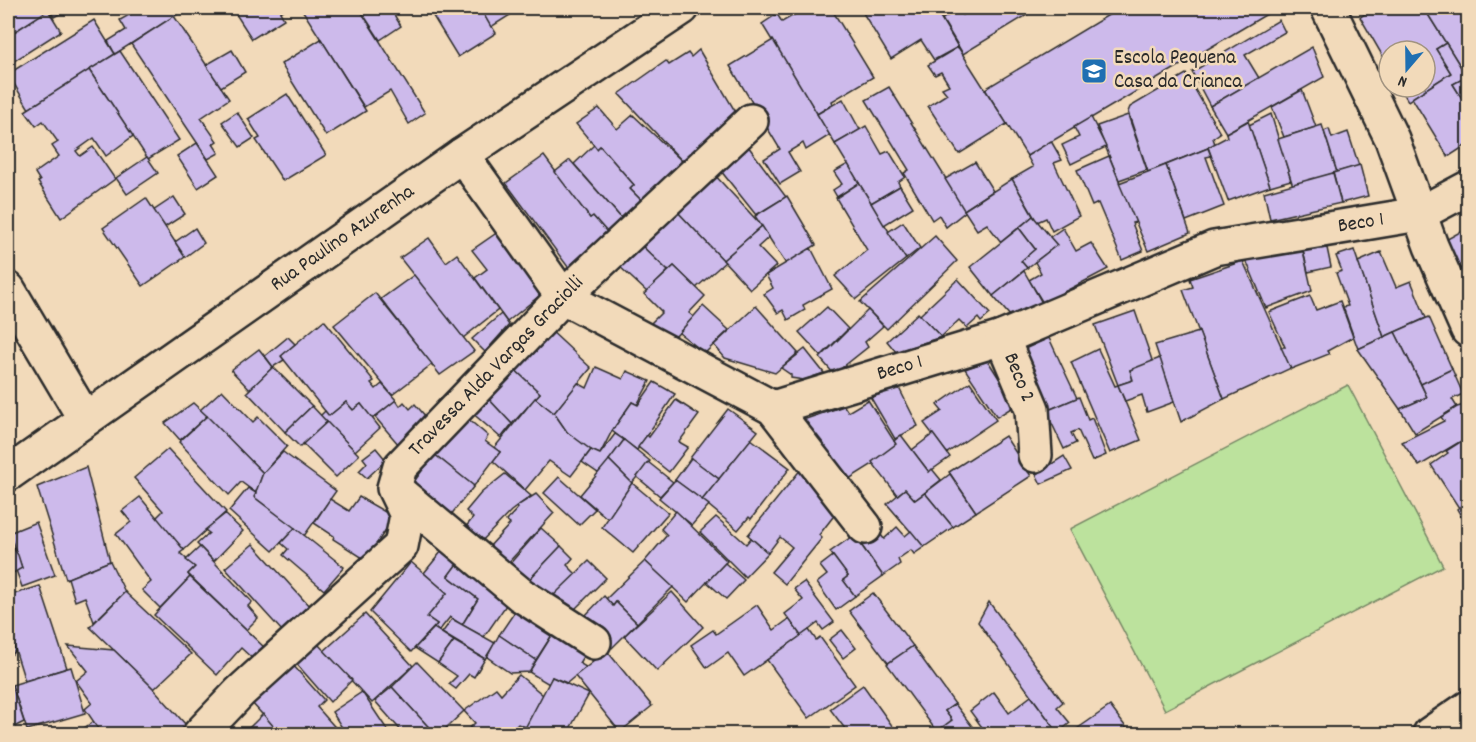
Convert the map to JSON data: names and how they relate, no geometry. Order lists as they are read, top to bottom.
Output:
{
  "streets": {
    "street": [
      "Beco 1",
      "Rua Paulino Azurenha",
      "Travessa Alda Vargas Graciolli",
      "Beco 2"
    ]
  },
  "crossings": [
    ["Beco 1", "Beco 2"]
  ],
  "places": {
    "school or university": ["Escola Pequena Casa da Crianca"]
  },
  "north": "bottom"
}
